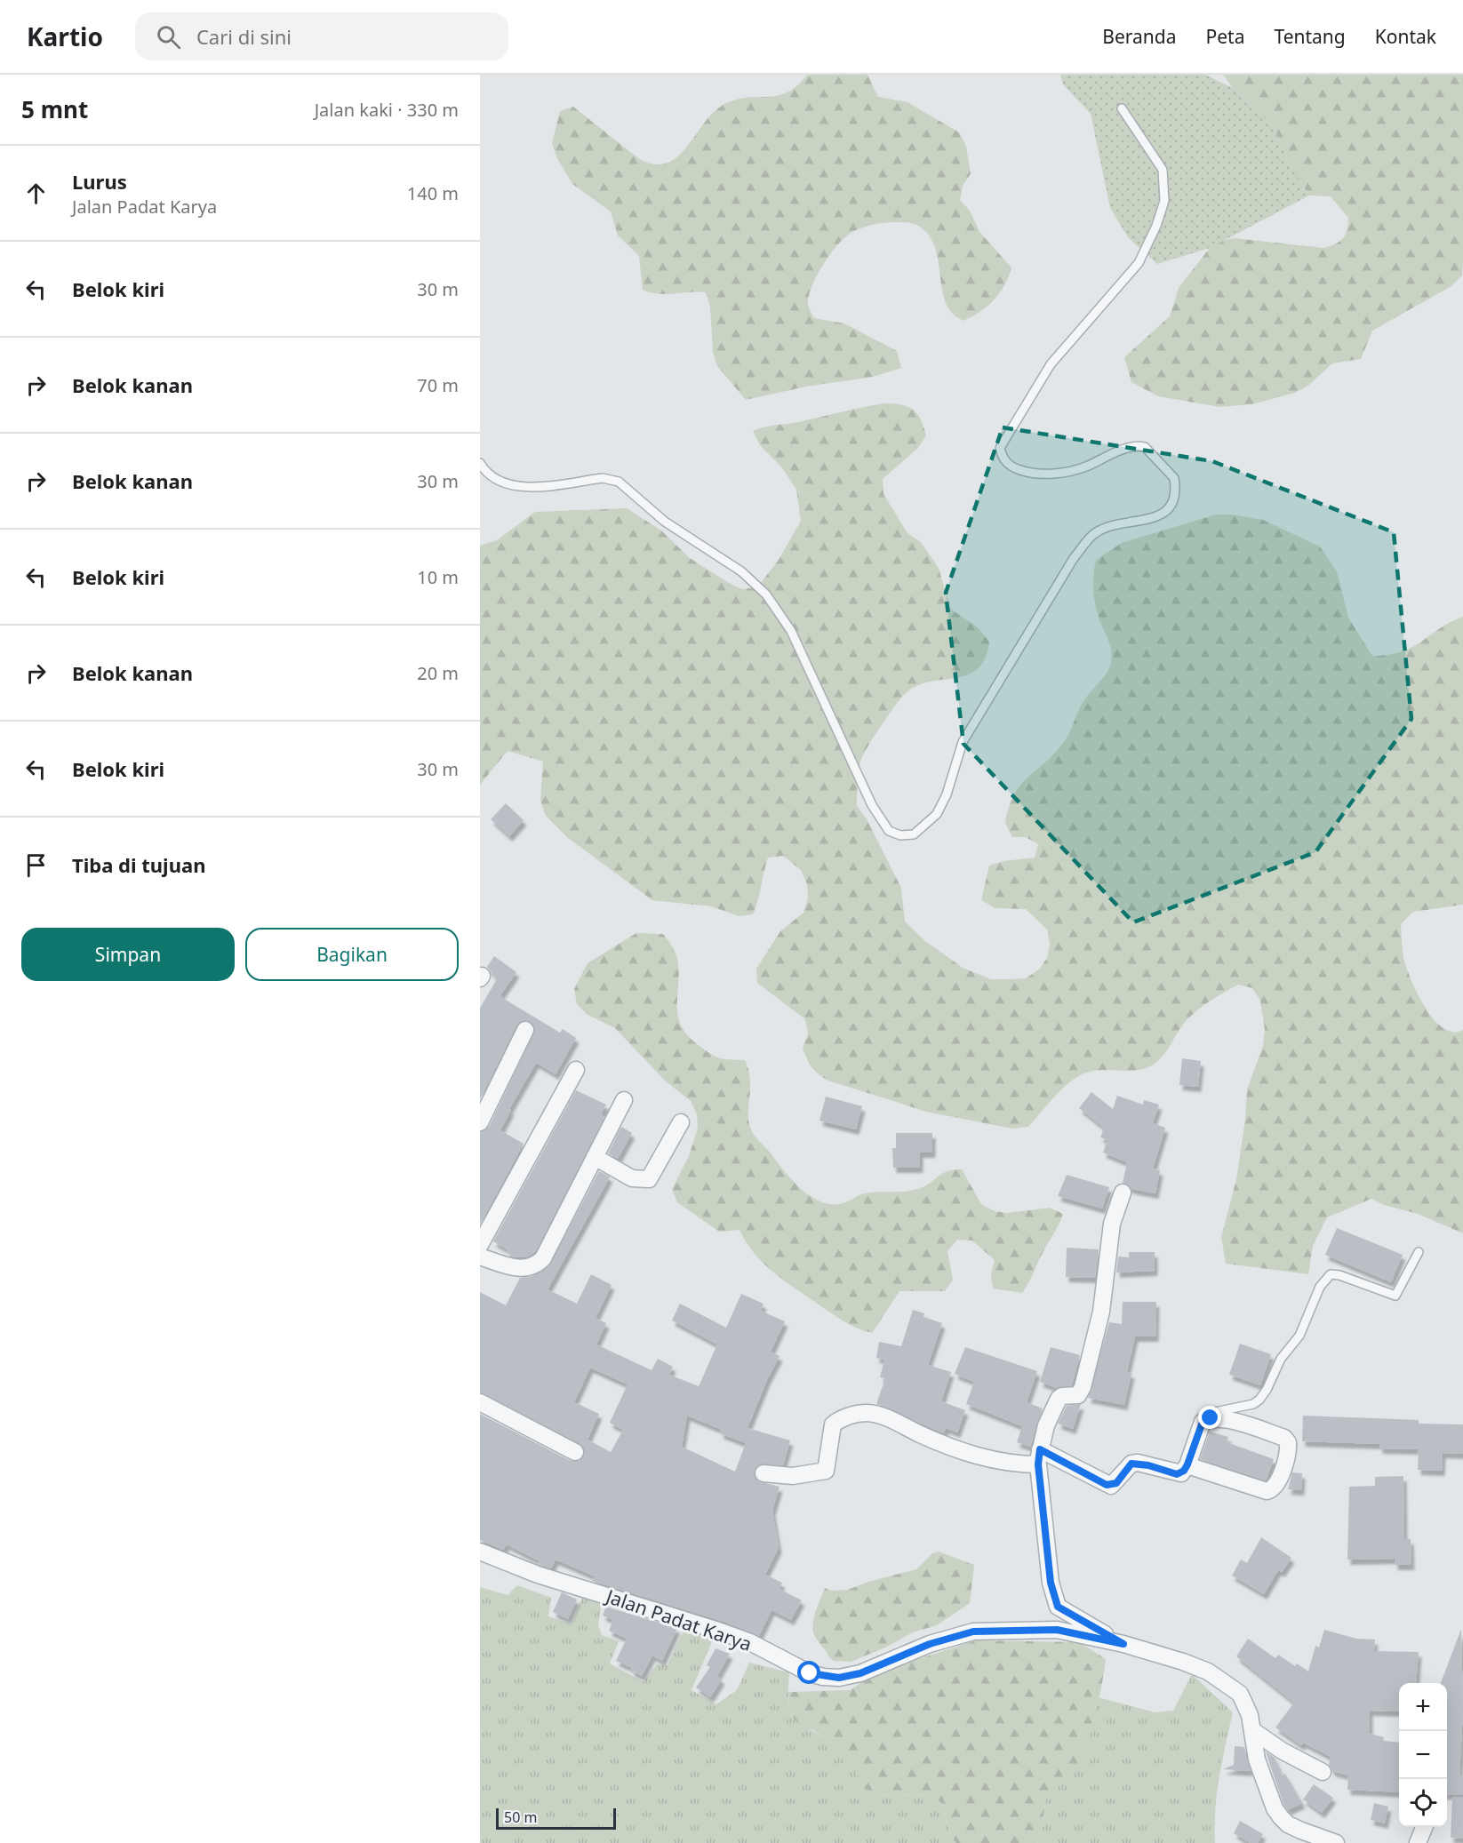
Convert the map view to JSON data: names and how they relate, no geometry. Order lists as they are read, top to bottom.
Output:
{
  "streets": {
    "street": ["Jalan Padat Karya"]
  },
  "scale_bar": "50 m",
  "page": {
    "header": "Kartio",
    "search": "Cari di sini",
    "nav": [
      "Beranda",
      "Peta",
      "Tentang",
      "Kontak"
    ],
    "heading": ["5 mnt", "Jalan kaki · 330 m"],
    "list": [
      ["Lurus", "Jalan Padat Karya", "140 m"],
      ["Belok kiri", "30 m"],
      ["Belok kanan", "70 m"],
      ["Belok kanan", "30 m"],
      ["Belok kiri", "10 m"],
      ["Belok kanan", "20 m"],
      ["Belok kiri", "30 m"],
      "Tiba di tujuan"
    ],
    "buttons": ["Simpan", "Bagikan"],
    "map_buttons": ["+", "−"],
    "scale": "50 m"
  }
}
